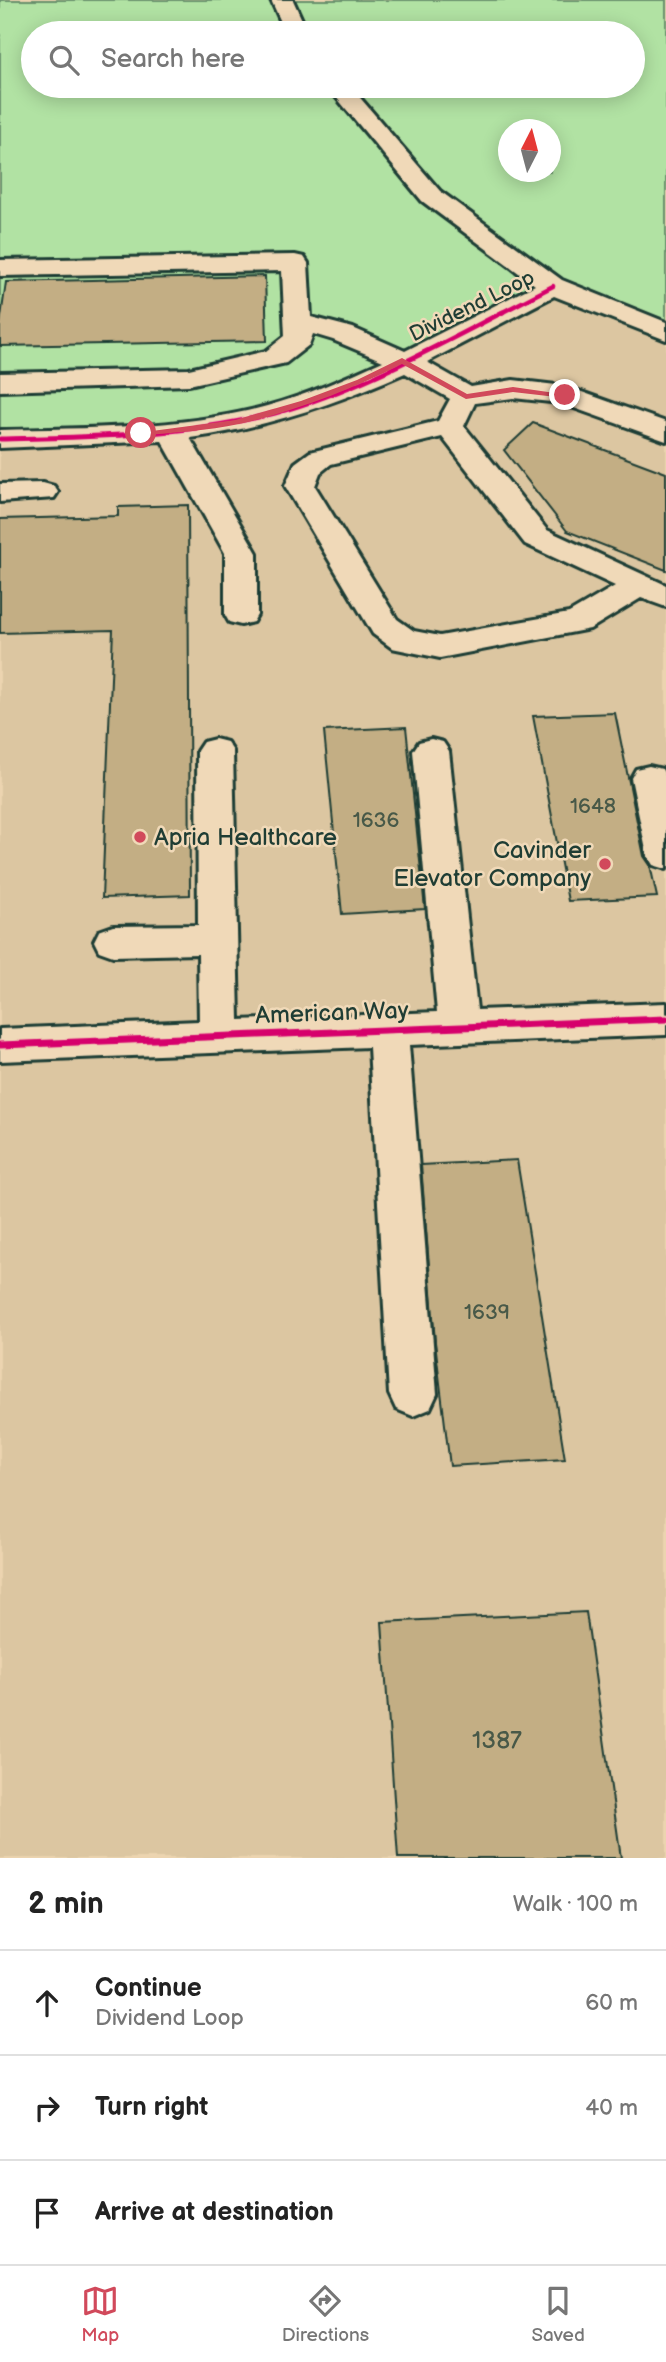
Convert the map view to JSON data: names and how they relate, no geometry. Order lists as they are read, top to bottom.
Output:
{
  "streets": {
    "street": ["Dividend Loop", "American Way"]
  },
  "places": ["Apria Healthcare", "Cavinder Elevator Company"],
  "house_numbers": [
    "1648",
    "1636",
    "1639",
    "1387"
  ],
  "north": "top",
  "page": {
    "search": "Search here",
    "heading": ["2 min", "Walk · 100 m"],
    "list": [
      ["Continue", "Dividend Loop", "60 m"],
      ["Turn right", "40 m"],
      "Arrive at destination"
    ],
    "nav": ["Map", "Directions", "Saved"]
  }
}
